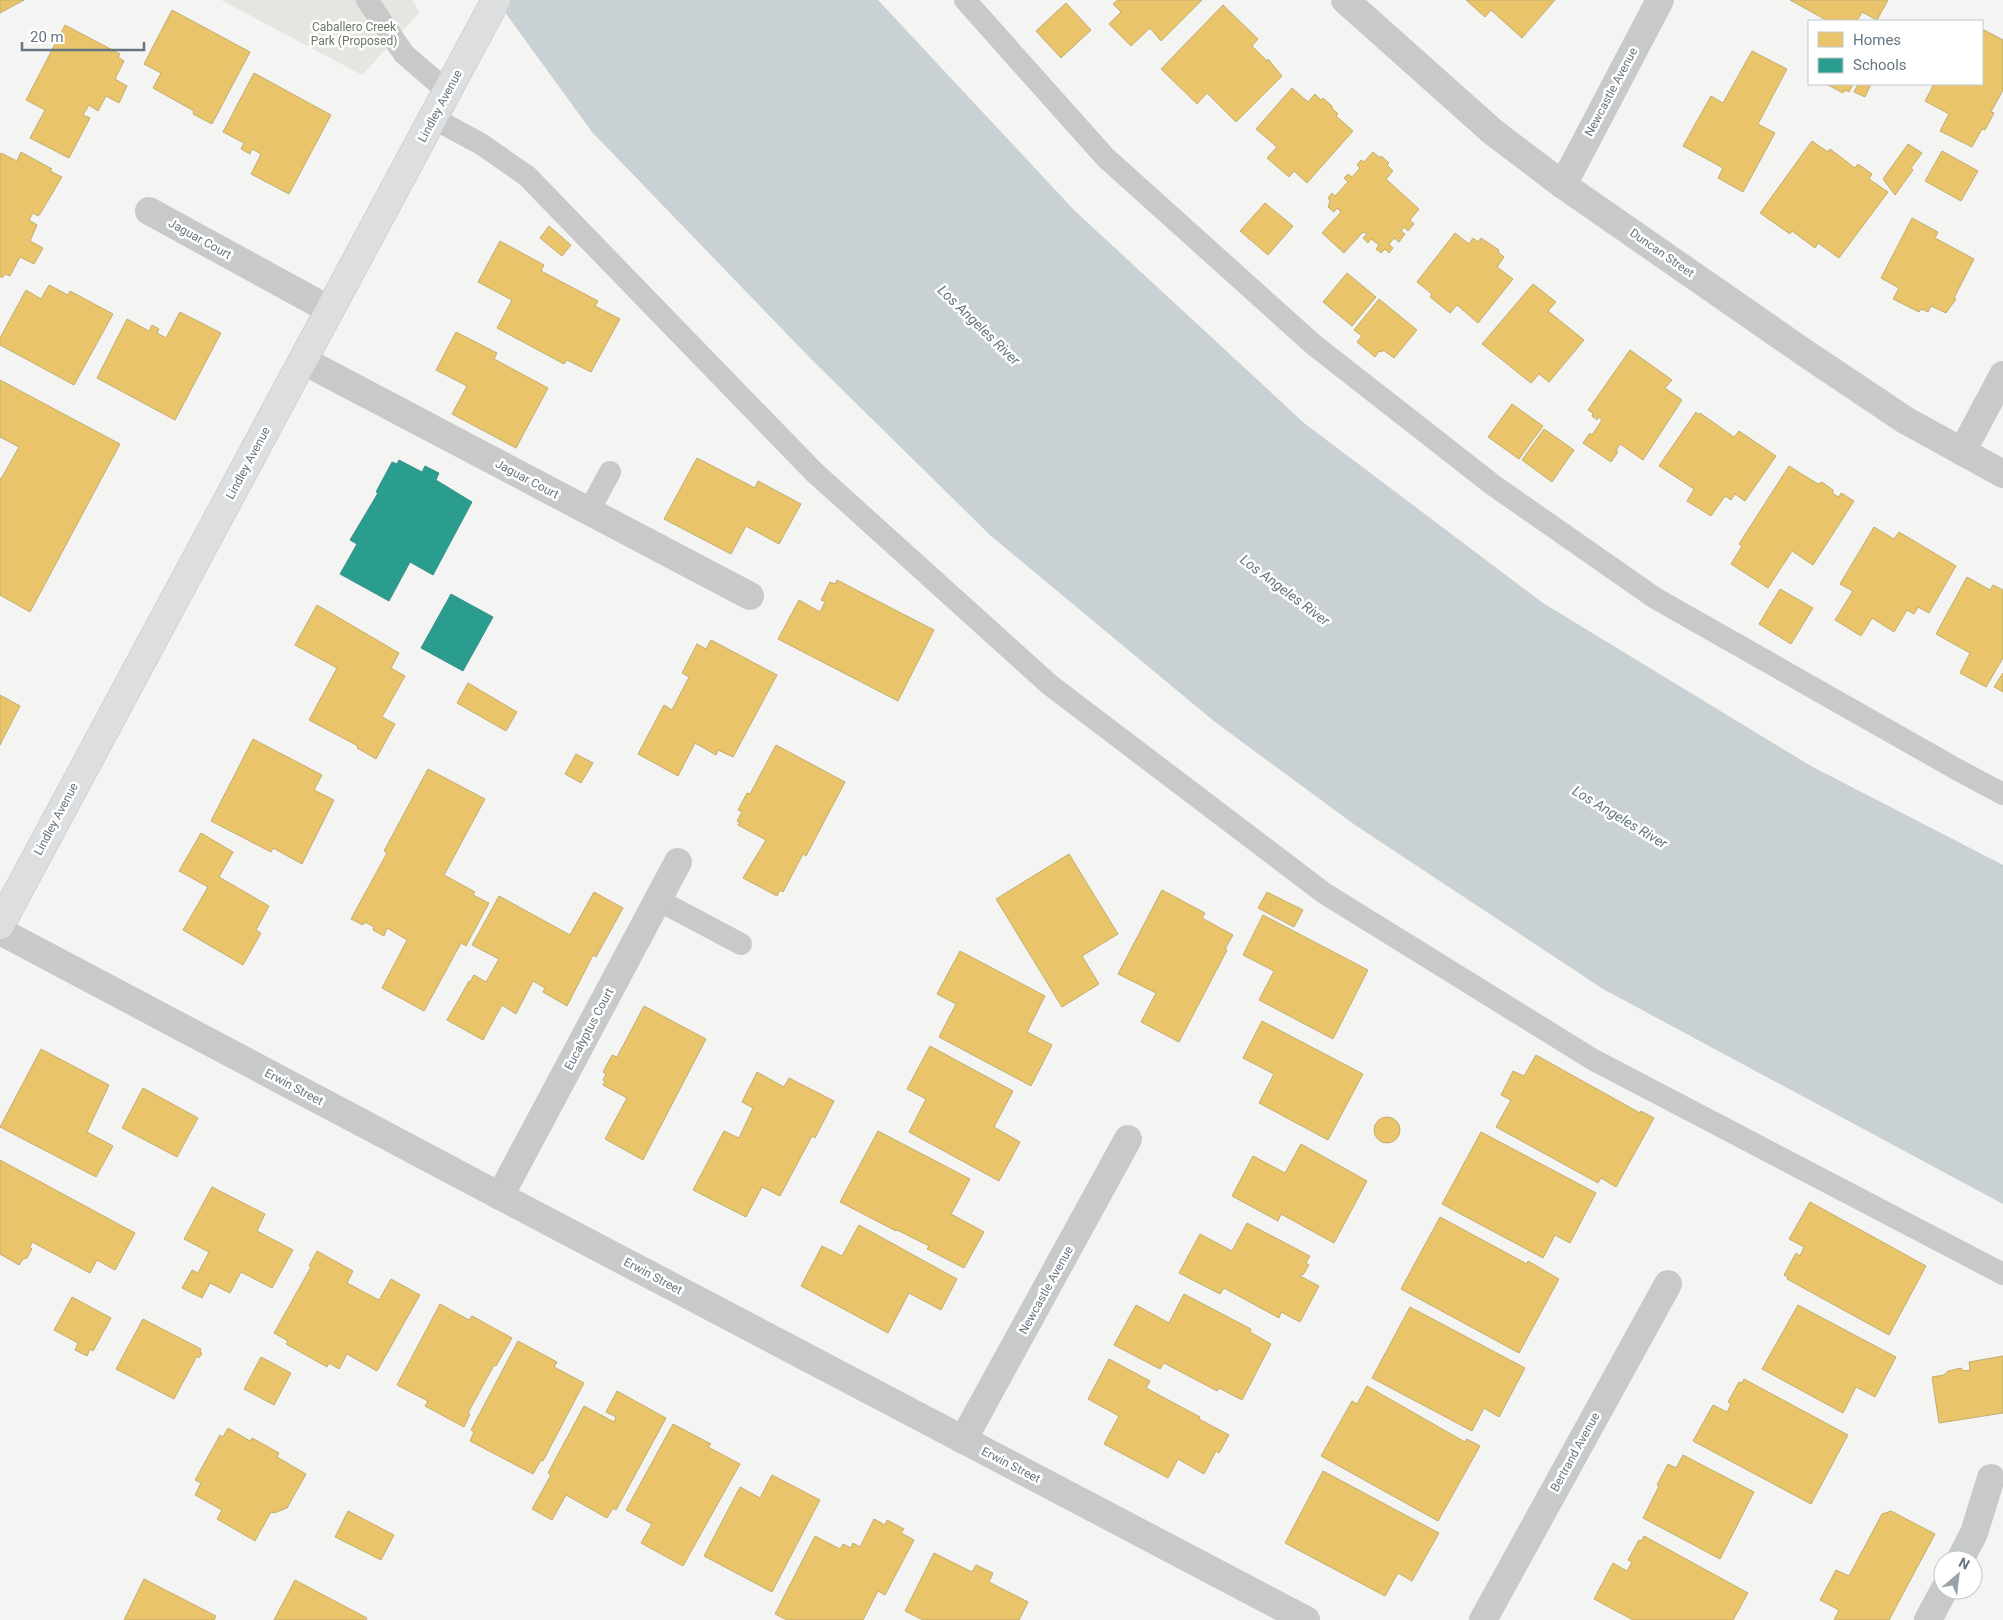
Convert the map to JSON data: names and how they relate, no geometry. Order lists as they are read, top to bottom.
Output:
{
  "streets": {
    "main road": ["Lindley Avenue"],
    "street": [
      "Newcastle Avenue",
      "Jaguar Court",
      "Duncan Street",
      "Eucalyptus Court",
      "Erwin Street",
      "Bertrand Avenue"
    ]
  },
  "crossings": [
    ["Newcastle Avenue", "Duncan Street"],
    ["Newcastle Avenue", "Erwin Street"],
    ["Lindley Avenue", "Jaguar Court"],
    ["Eucalyptus Court", "Erwin Street"]
  ],
  "water": ["Los Angeles River"],
  "parks": ["Caballero Creek Park (Proposed)"],
  "legend": ["Homes", "Schools"],
  "scale_bar": "20 m",
  "north": "top right"
}
